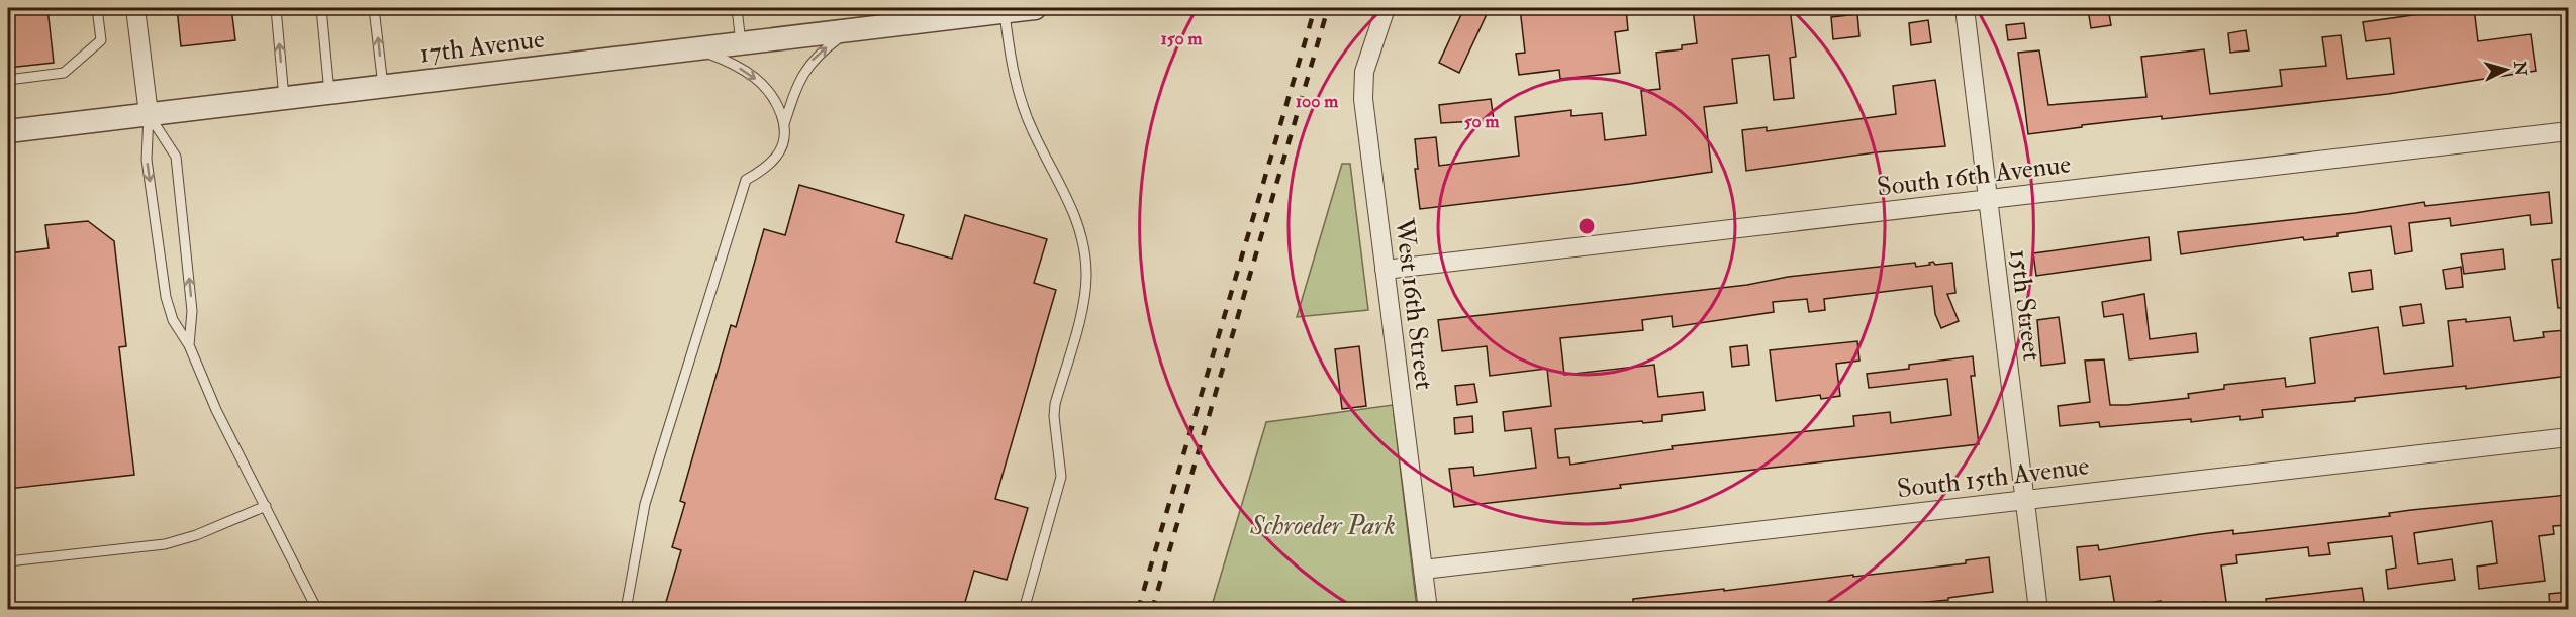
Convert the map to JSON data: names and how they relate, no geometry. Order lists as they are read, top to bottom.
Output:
{
  "streets": {
    "street": [
      "17th Avenue",
      "South 16th Avenue",
      "West 16th Street",
      "15th Street",
      "South 15th Avenue"
    ]
  },
  "crossings": [
    ["South 16th Avenue", "West 16th Street"],
    ["South 16th Avenue", "15th Street"],
    ["West 16th Street", "South 15th Avenue"],
    ["15th Street", "South 15th Avenue"]
  ],
  "parks": ["Schroeder Park"],
  "north": "right",
  "rings": ["150 m", "100 m", "50 m"]
}
